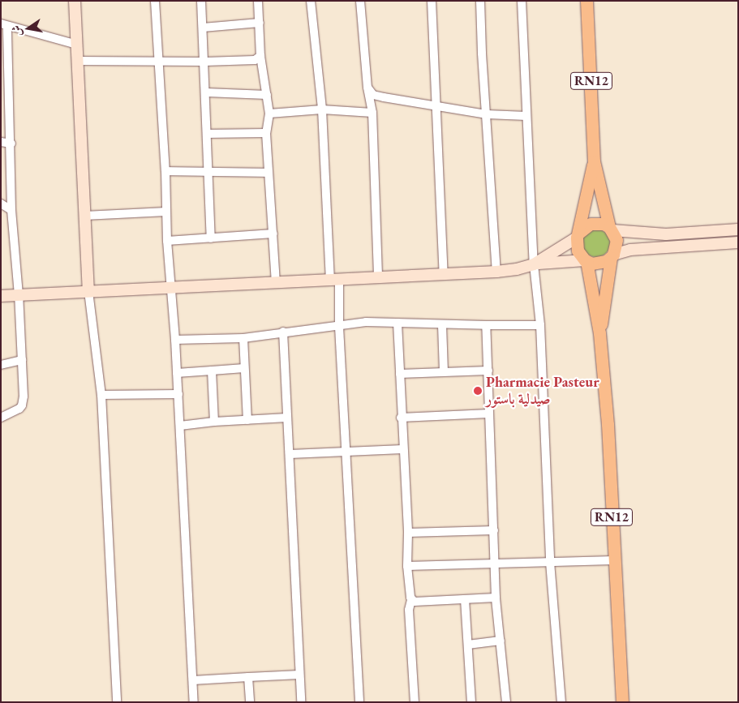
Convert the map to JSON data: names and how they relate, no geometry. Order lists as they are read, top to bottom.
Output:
{
  "streets": {
    "main road": ["RN12"]
  },
  "places": ["Pharmacie Pasteur صيدلية باستور"],
  "north": "left"
}
